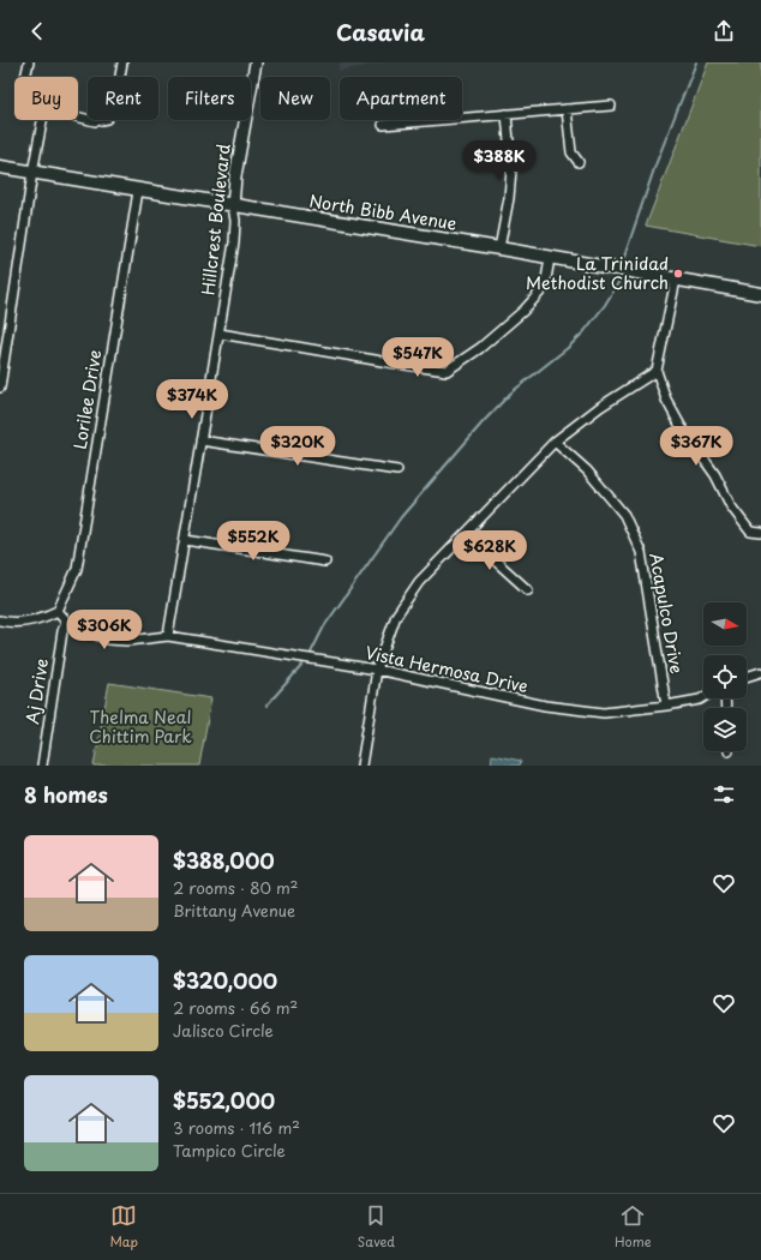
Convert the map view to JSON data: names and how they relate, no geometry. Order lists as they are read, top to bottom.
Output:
{
  "streets": {
    "main road": ["North Bibb Avenue"],
    "street": [
      "Hillcrest Boulevard",
      "Lorilee Drive",
      "Acapulco Drive",
      "Vista Hermosa Drive",
      "Aj Drive"
    ]
  },
  "crossings": [
    ["North Bibb Avenue", "Hillcrest Boulevard"],
    ["North Bibb Avenue", "Lorilee Drive"],
    ["Hillcrest Boulevard", "Vista Hermosa Drive"],
    ["Acapulco Drive", "Vista Hermosa Drive"],
    ["Vista Hermosa Drive", "Aj Drive"]
  ],
  "parks": ["Thelma Neal Chittim Park"],
  "places": ["La Trinidad Methodist Church"],
  "north": "right",
  "page": {
    "header": "Casavia",
    "chip": [
      "Buy",
      "Rent",
      "Filters",
      "New",
      "Apartment"
    ],
    "price": [
      "$388K",
      "$547K",
      "$374K",
      "$320K",
      "$367K",
      "$552K",
      "$628K",
      "$306K"
    ],
    "heading": "8 homes",
    "list": [
      {
        "name": "$388,000",
        "note": "2 rooms · 80 m² · Brittany Avenue"
      },
      {
        "name": "$320,000",
        "note": "2 rooms · 66 m² · Jalisco Circle"
      },
      {
        "name": "$552,000",
        "note": "3 rooms · 116 m² · Tampico Circle"
      }
    ],
    "tabs": ["Map", "Saved", "Home"]
  }
}
